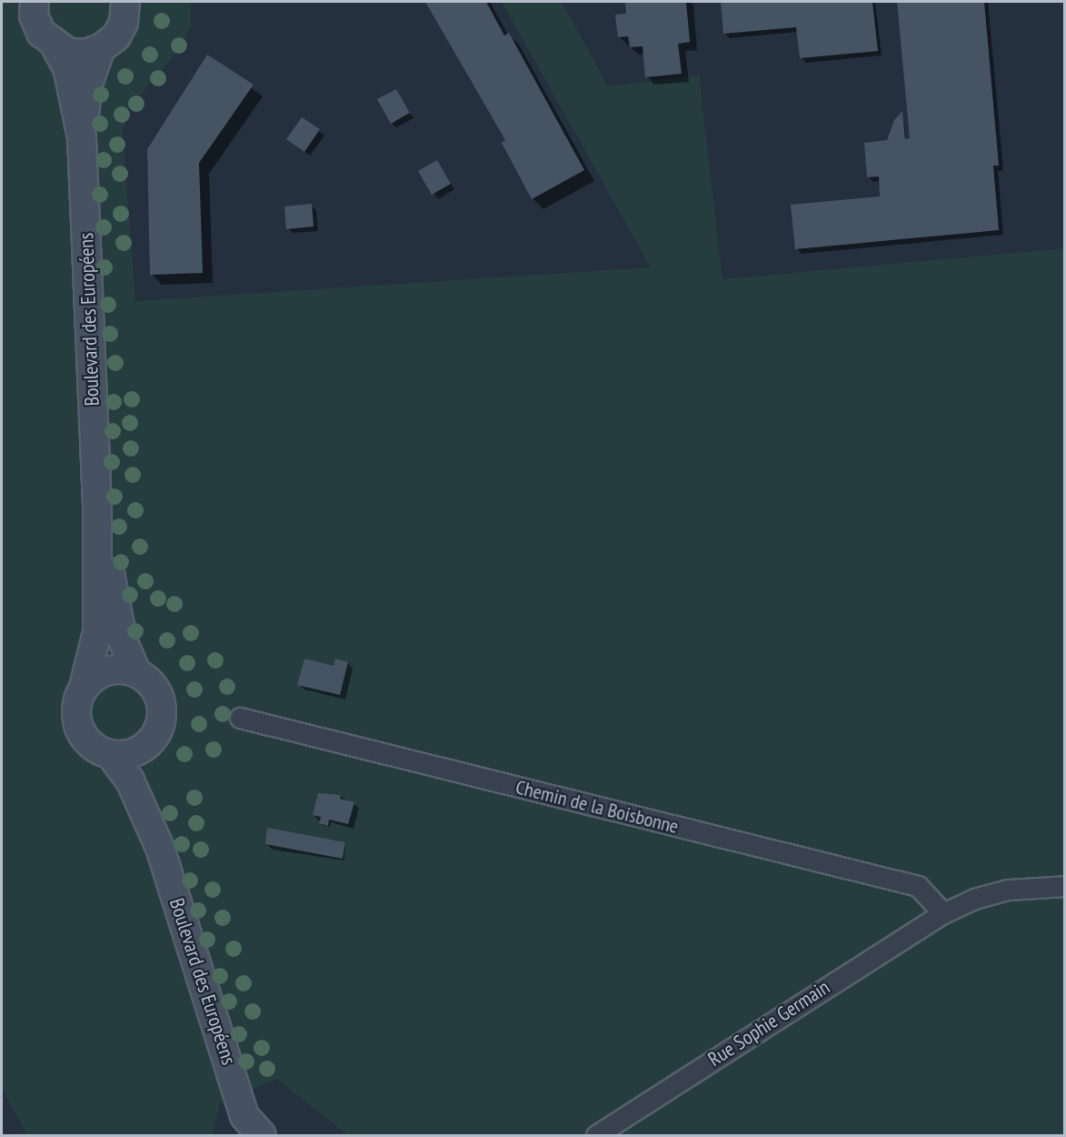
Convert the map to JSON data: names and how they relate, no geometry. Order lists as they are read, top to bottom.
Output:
{
  "streets": {
    "street": ["Boulevard des Européens", "Chemin de la Boisbonne", "Rue Sophie Germain"]
  },
  "crossings": [
    ["Chemin de la Boisbonne", "Rue Sophie Germain"]
  ]
}
